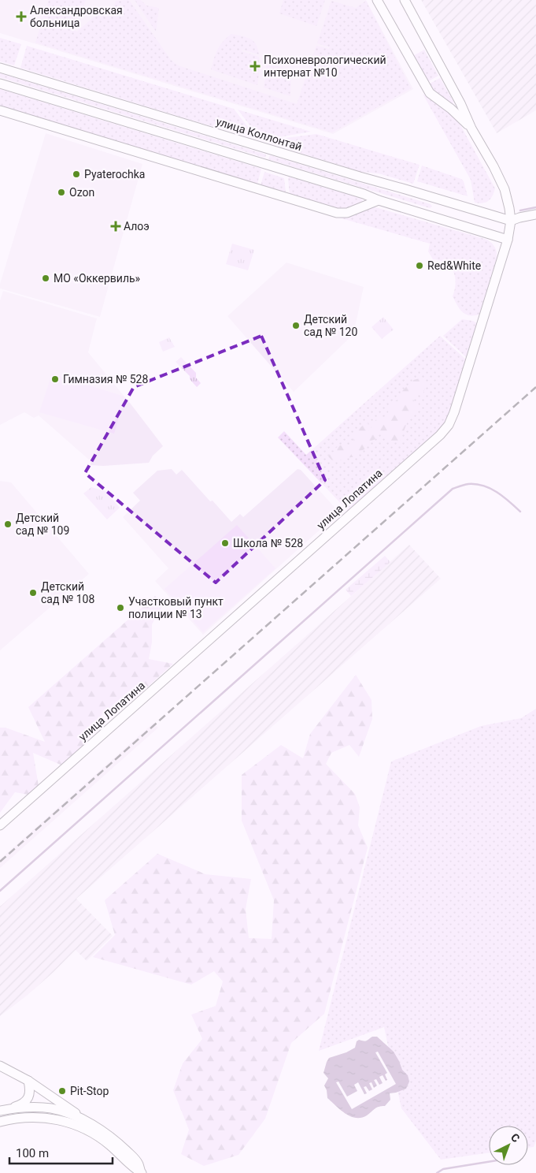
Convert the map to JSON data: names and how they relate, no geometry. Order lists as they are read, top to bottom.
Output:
{
  "streets": {
    "street": ["улица Коллонтай", "улица Лопатина"]
  },
  "crossings": [
    ["улица Коллонтай", "улица Лопатина"]
  ],
  "places": {
    "health": ["Александровская больница", "Психоневрологический интернат №10", "Алоэ"],
    "other": [
      "Pyaterochka",
      "Ozon",
      "Red&White",
      "МО «Оккервиль»",
      "Детский сад № 120",
      "Гимназия № 528",
      "Детский сад № 109",
      "Школа № 528",
      "Детский сад № 108",
      "Участковый пункт полиции № 13",
      "Pit-Stop"
    ]
  },
  "scale_bar": "100 m",
  "north": "top right"
}
